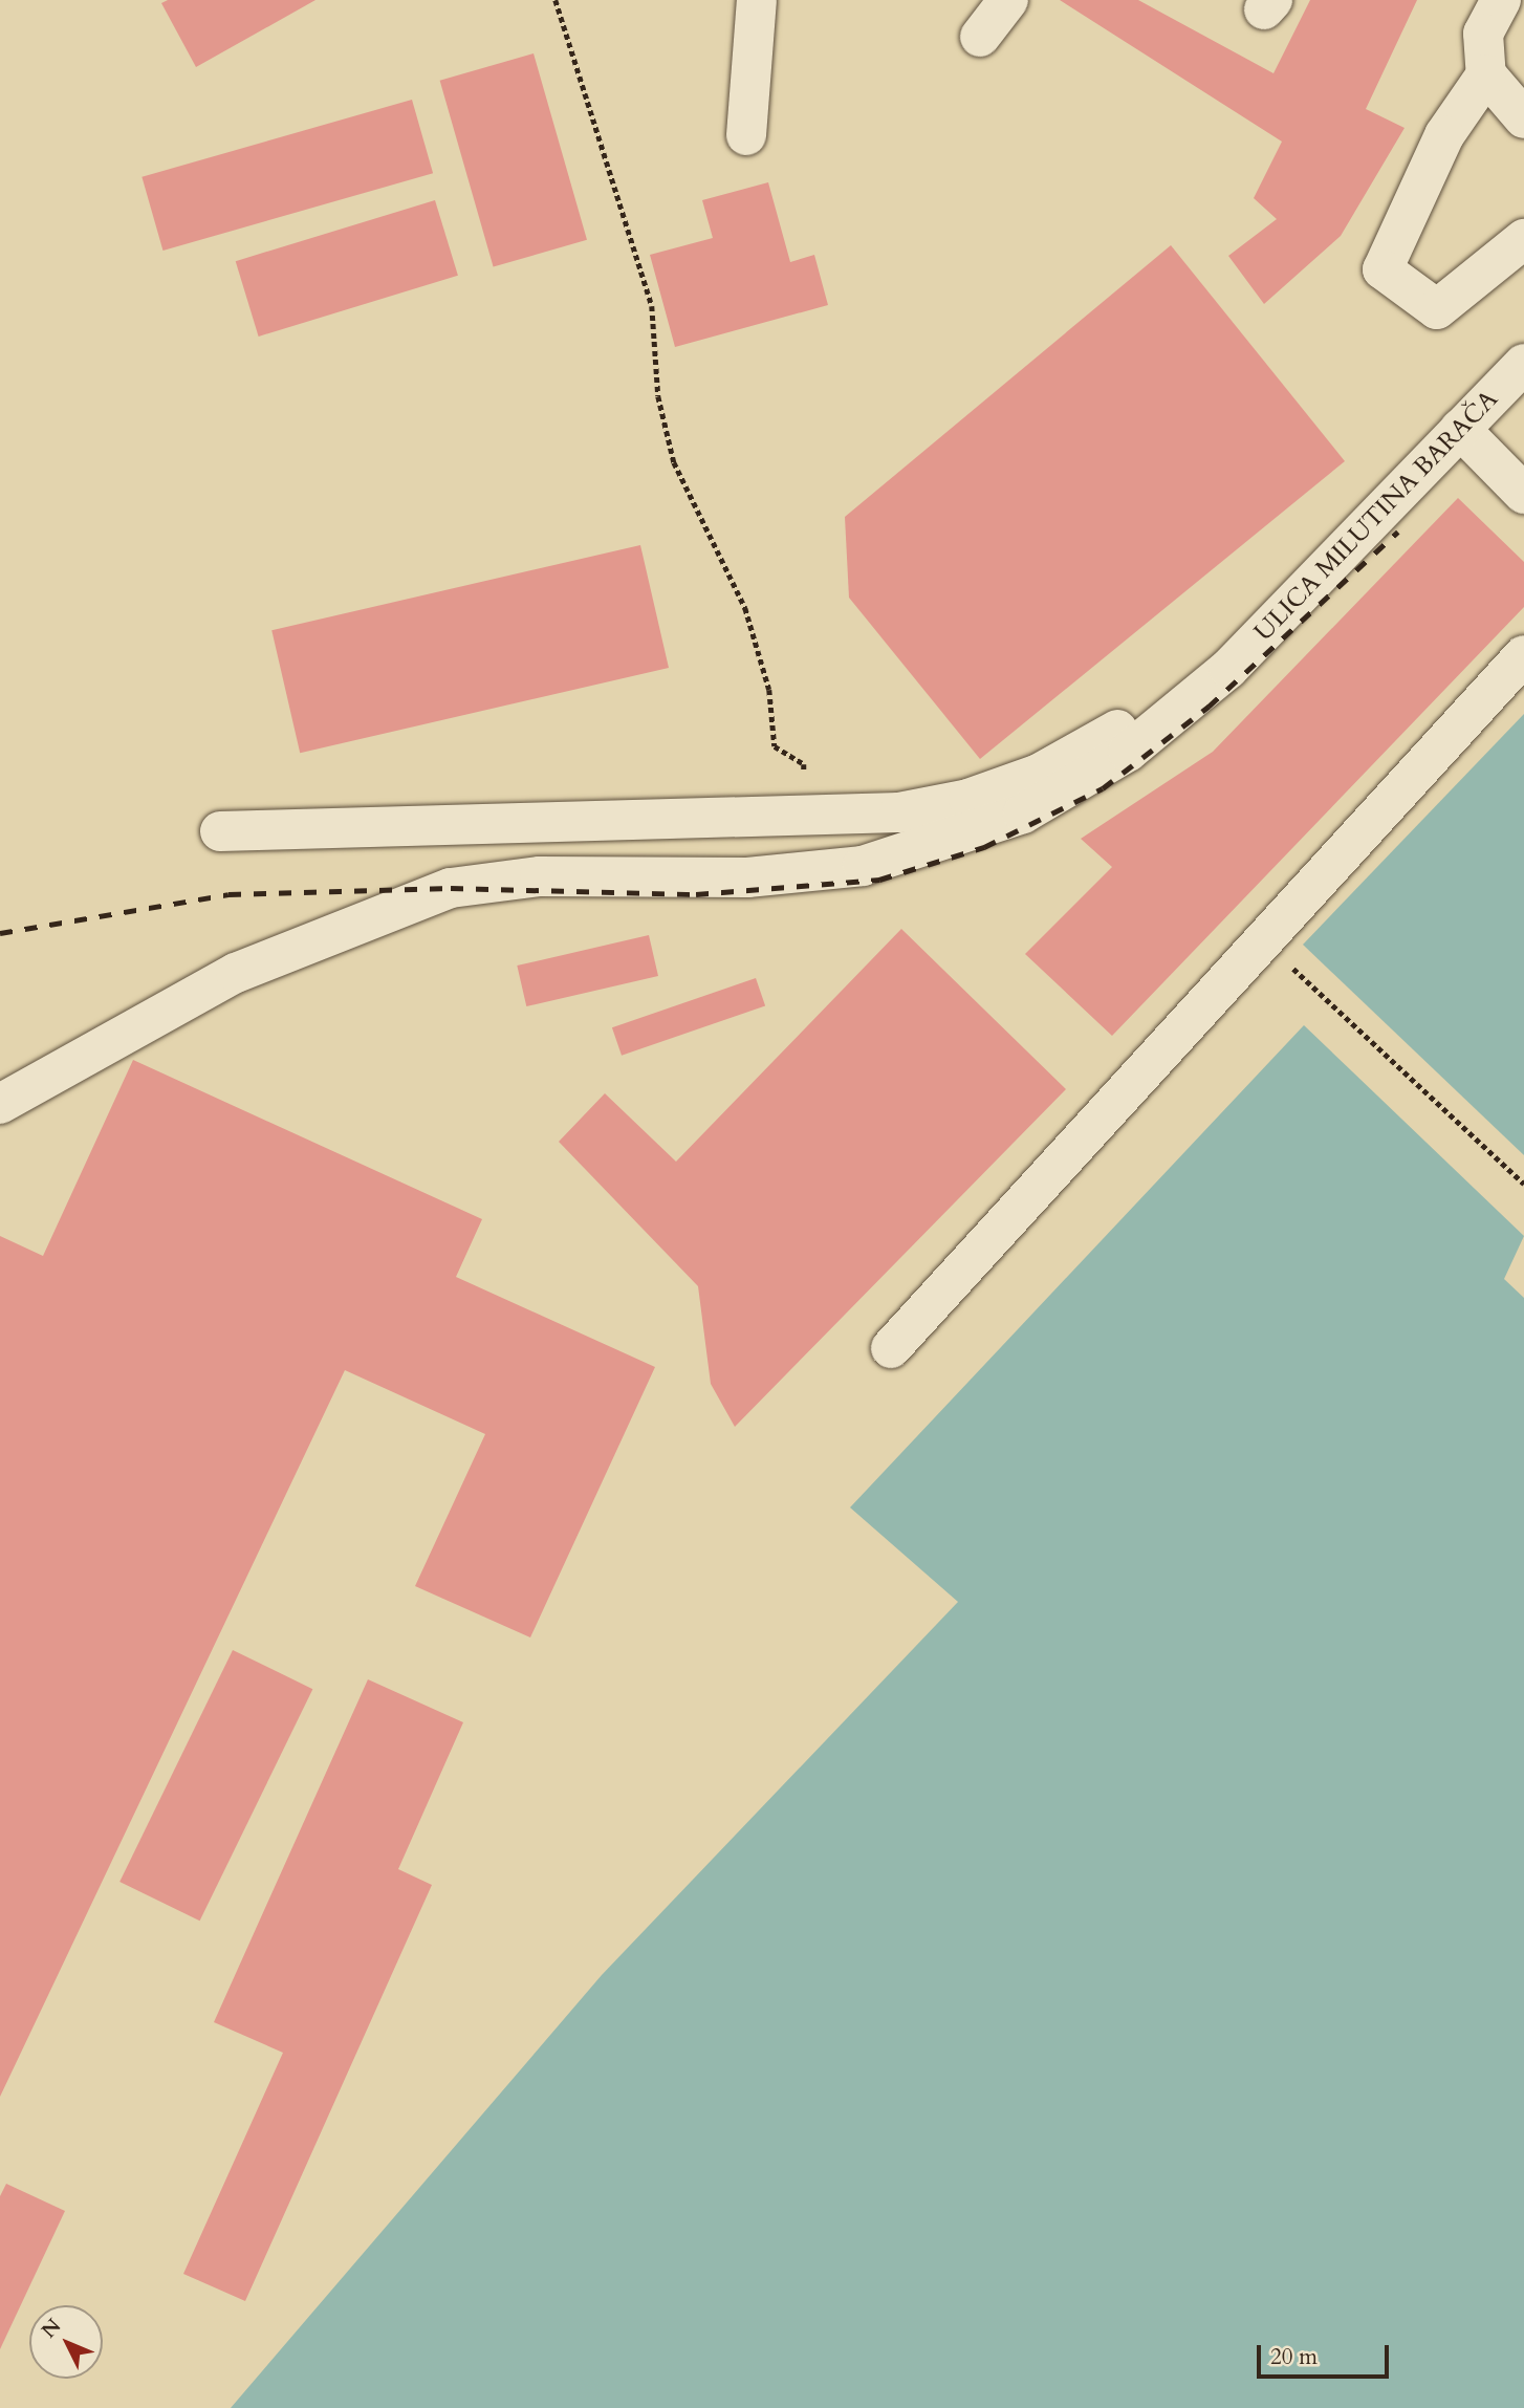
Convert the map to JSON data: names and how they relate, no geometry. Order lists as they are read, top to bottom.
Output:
{
  "streets": {
    "street": ["ULICA MILUTINA BARAČA"]
  },
  "scale_bar": "20 m",
  "north": "top left"
}
